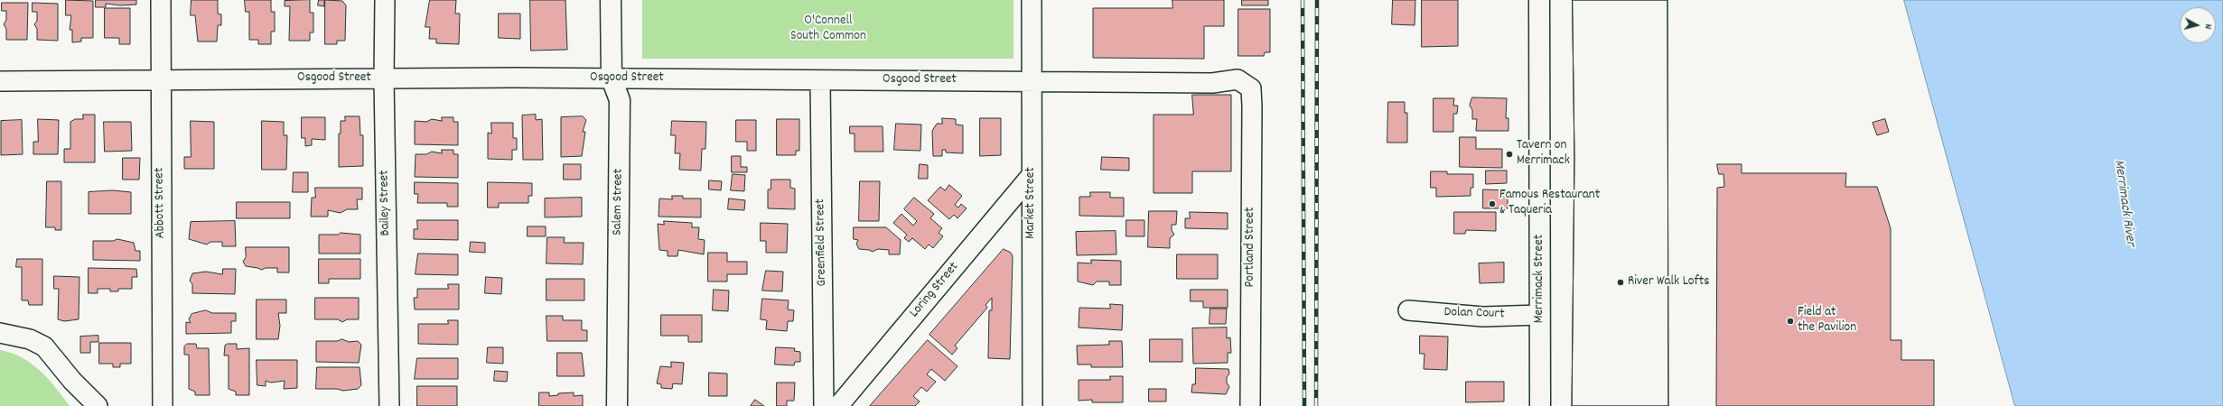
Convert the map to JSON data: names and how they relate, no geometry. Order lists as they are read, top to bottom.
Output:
{
  "streets": {
    "main road": ["Salem Street", "Merrimack Street"],
    "street": [
      "Osgood Street",
      "Abbott Street",
      "Bailey Street",
      "Market Street",
      "Greenfield Street",
      "Portland Street",
      "Loring Street",
      "Dolan Court"
    ]
  },
  "crossings": [
    ["Osgood Street", "Salem Street"],
    ["Osgood Street", "Abbott Street"],
    ["Osgood Street", "Bailey Street"],
    ["Osgood Street", "Market Street"],
    ["Osgood Street", "Greenfield Street"],
    ["Osgood Street", "Portland Street"],
    ["Market Street", "Loring Street"],
    ["Merrimack Street", "Dolan Court"]
  ],
  "water": ["Merrimack River"],
  "parks": ["O'Connell South Common"],
  "places": [
    "Tavern on Merrimack",
    "Famous Restaurant & Taqueria",
    "River Walk Lofts",
    "Field at the Pavilion"
  ],
  "north": "right"
}
